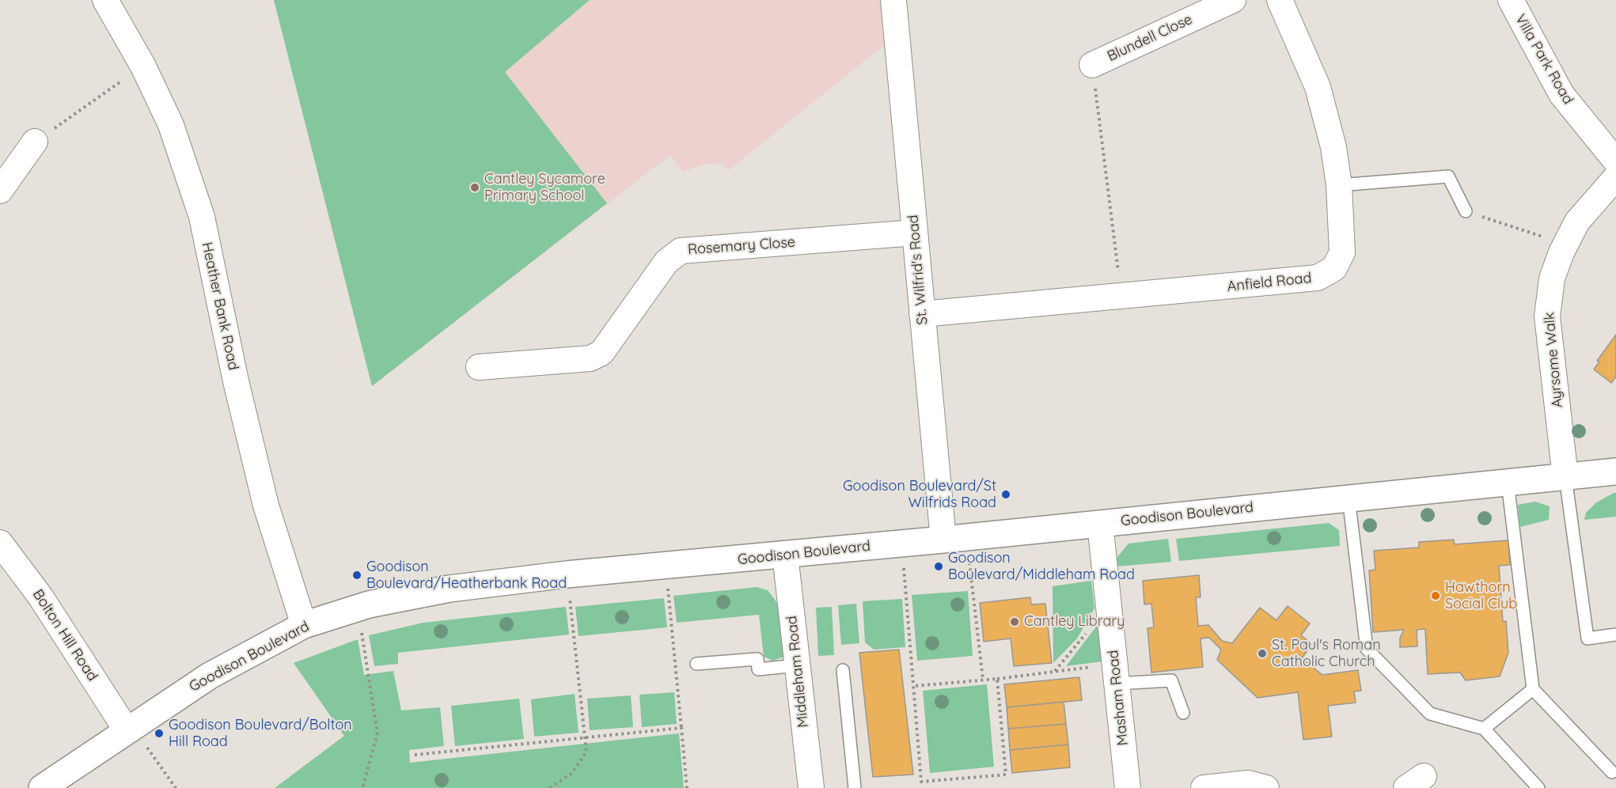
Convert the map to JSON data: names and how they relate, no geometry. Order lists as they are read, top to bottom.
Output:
{
  "streets": {
    "street": [
      "Blundell Close",
      "Villa Park Road",
      "Rosemary Close",
      "St. Wilfrid's Road",
      "Anfield Road",
      "Heather Bank Road",
      "Ayrsome Walk",
      "Goodison Boulevard",
      "Bolton Hill Road",
      "Middleham Road",
      "Masham Road"
    ]
  },
  "crossings": [
    ["Rosemary Close", "St. Wilfrid's Road"],
    ["St. Wilfrid's Road", "Anfield Road"],
    ["St. Wilfrid's Road", "Goodison Boulevard"],
    ["Heather Bank Road", "Goodison Boulevard"],
    ["Ayrsome Walk", "Goodison Boulevard"],
    ["Goodison Boulevard", "Bolton Hill Road"],
    ["Goodison Boulevard", "Middleham Road"],
    ["Goodison Boulevard", "Masham Road"]
  ],
  "places": [
    "Cantley Sycamore Primary School",
    "Goodison Boulevard/St Wilfrids Road",
    "Goodison Boulevard/Middleham Road",
    "Goodison Boulevard/Heatherbank Road",
    "Hawthorn Social Club",
    "Cantley Library",
    "St. Paul's Roman Catholic Church",
    "Goodison Boulevard/Bolton Hill Road"
  ]
}
